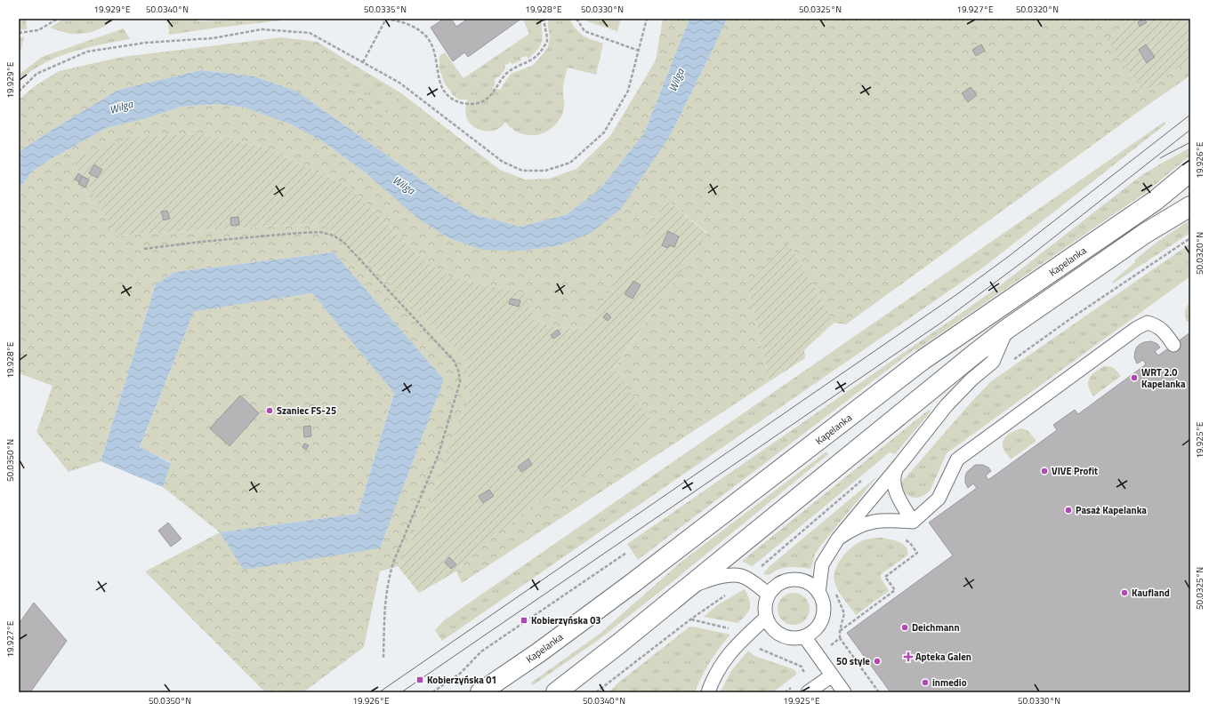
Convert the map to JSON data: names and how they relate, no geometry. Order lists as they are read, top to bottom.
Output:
{
  "streets": {
    "main road": ["Kapelanka"]
  },
  "water": ["Wilga"],
  "places": {
    "other": [
      "WRT 2.0 Kapelanka",
      "Szaniec FS-25",
      "VIVE Profit",
      "Pasaż Kapelanka",
      "Kaufland",
      "Deichmann",
      "50 style",
      "inmedio"
    ],
    "transit": ["Kobierzyńska 03", "Kobierzyńska 01"],
    "health": ["Apteka Galen"]
  },
  "coordinates": [
    "19.929°E",
    "50.0340°N",
    "50.0335°N",
    "19.928°E",
    "50.0330°N",
    "50.0325°N",
    "19.927°E",
    "50.0320°N",
    "19.926°E",
    "19.925°E",
    "50.0350°N"
  ]
}
